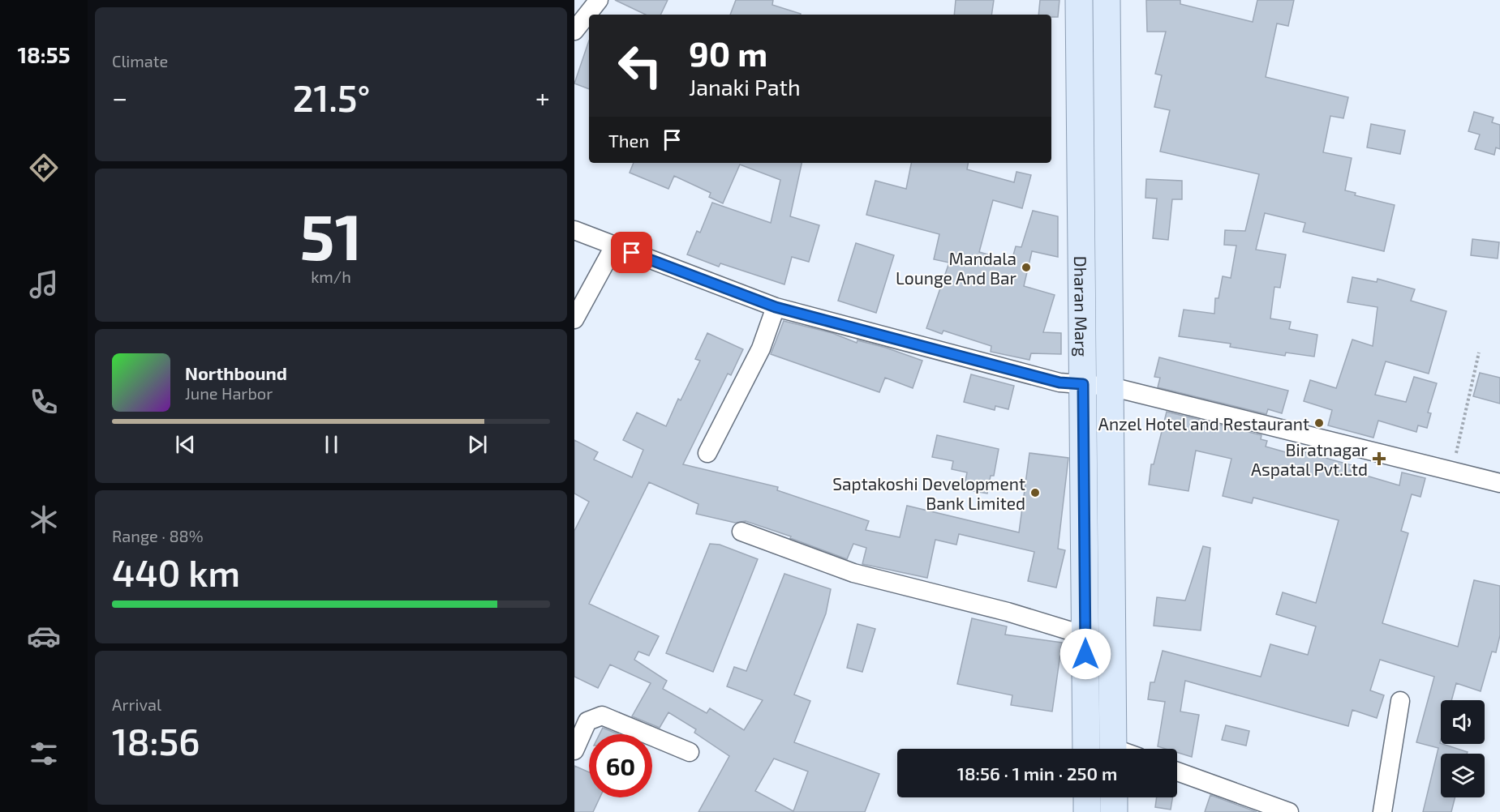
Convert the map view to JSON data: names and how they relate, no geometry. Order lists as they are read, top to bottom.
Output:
{
  "streets": {
    "main road": ["Dharan Marg"]
  },
  "places": {
    "other": ["Mandala Lounge And Bar", "Anzel Hotel and Restaurant", "Saptakoshi Development Bank Limited"],
    "health": ["Biratnagar Aspatal Pvt.Ltd"]
  },
  "page": {
    "tabs": "18:55",
    "tile": [
      "Climate",
      ["51", "km/h"],
      ["Range · 88%", "440 km"],
      ["Arrival", "18:56"]
    ],
    "turn": ["90 m", "Janaki Path"],
    "heat": ["−", "21.5°", "+"],
    "then": "Then",
    "song": ["Northbound", "June Harbor"],
    "limit": "60",
    "trip": "18:56 · 1 min · 250 m"
  }
}
